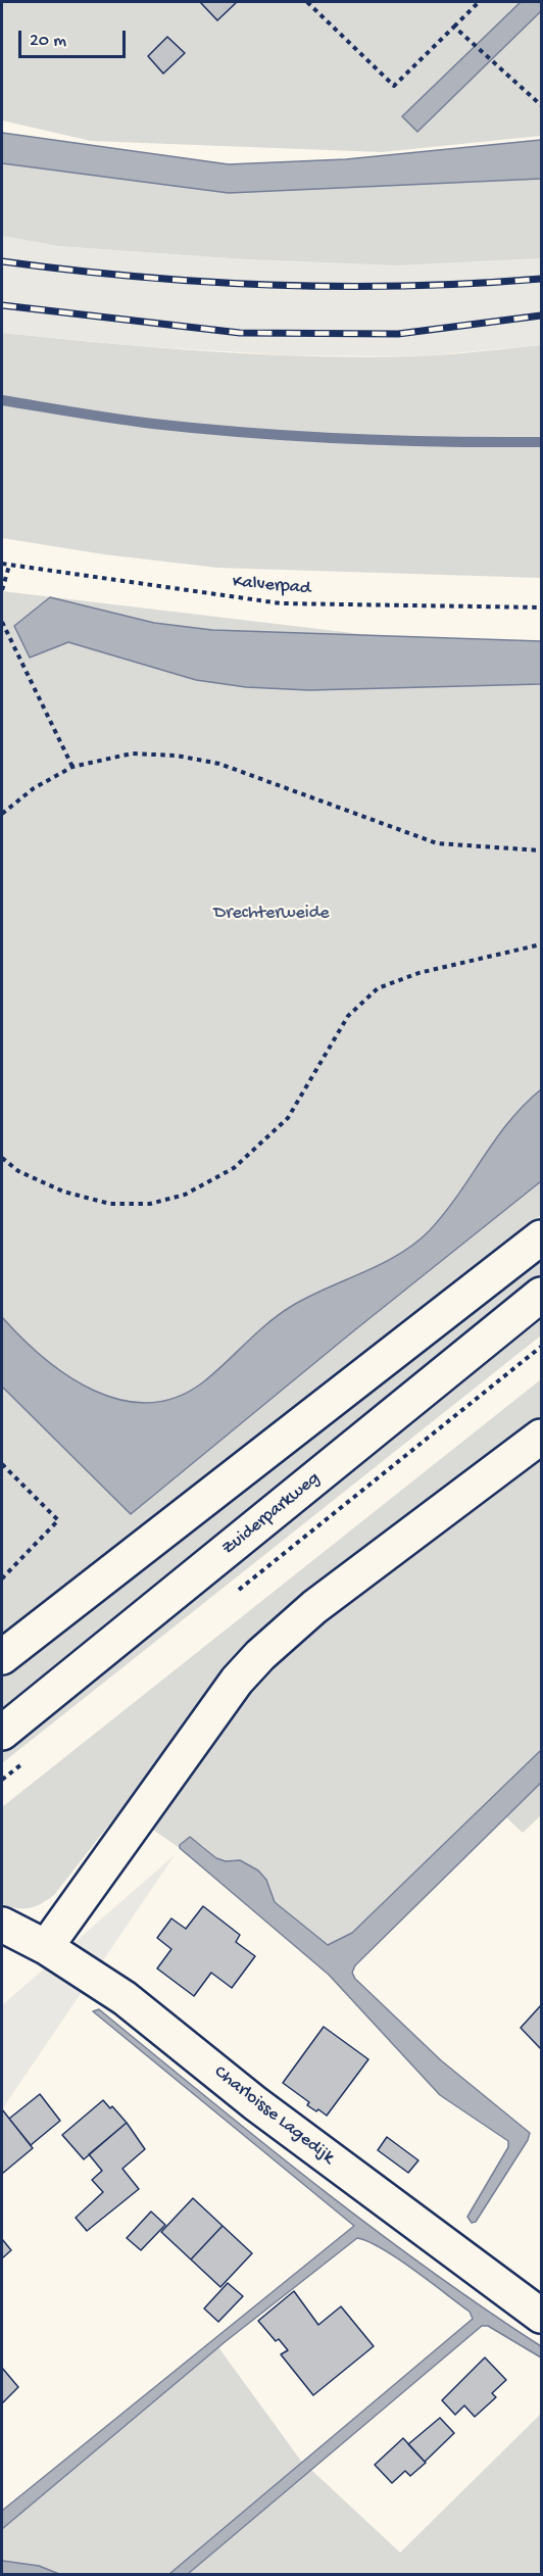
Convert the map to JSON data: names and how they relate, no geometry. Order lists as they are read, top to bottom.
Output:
{
  "streets": {
    "street": ["Zuiderparkweg", "Charloisse Lagedijk"],
    "path": ["Kalverpad"]
  },
  "parks": ["Drechterweide"],
  "scale_bar": "20 m"
}
